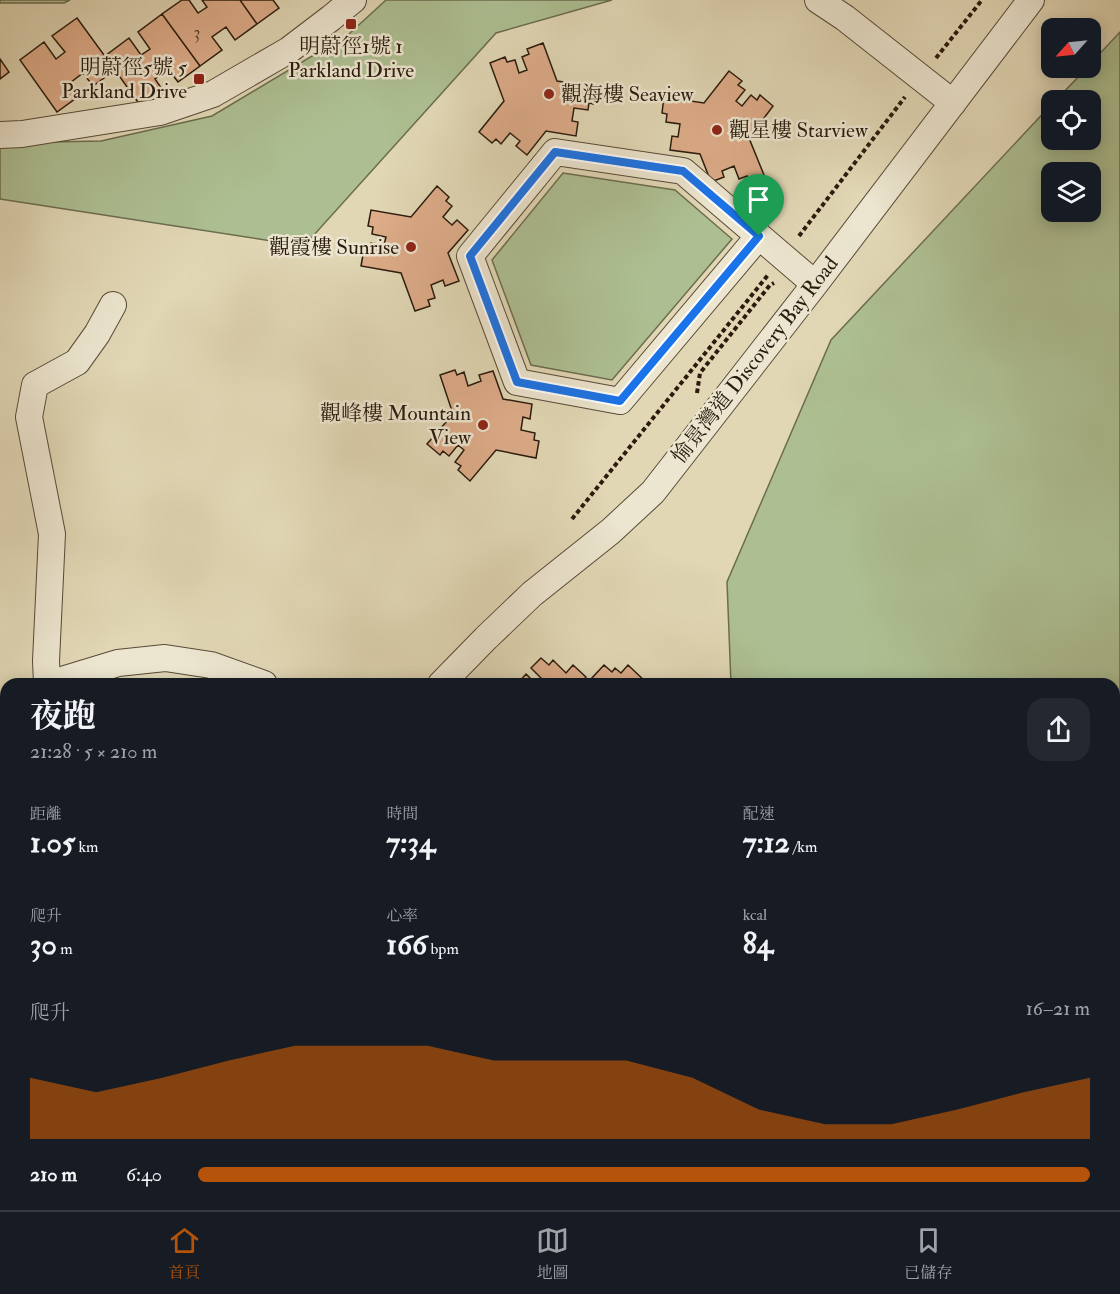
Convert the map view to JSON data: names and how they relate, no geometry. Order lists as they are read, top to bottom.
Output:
{
  "streets": {
    "street": ["愉景灣道 Discovery Bay Road"]
  },
  "places": {
    "transit": ["明蔚徑1號 1 Parkland Drive", "明蔚徑5號 5 Parkland Drive"],
    "other": [
      "觀海樓 Seaview",
      "觀星樓 Starview",
      "觀霞樓 Sunrise",
      "觀峰樓 Mountain View"
    ]
  },
  "house_numbers": ["3"],
  "north": "bottom left",
  "page": {
    "heading": ["夜跑", "21:28 · 5 × 210 m"],
    "stats": [
      ["距離", "1.05 km"],
      ["時間", "7:34"],
      ["配速", "7:12 /km"],
      ["爬升", "30 m"],
      ["心率", "166 bpm"],
      ["kcal", "84"]
    ],
    "chart": ["爬升", "16–21 m"],
    "list": [
      {
        "name": "210 m",
        "note": "6:40"
      }
    ],
    "tabs": ["首頁", "地圖", "已儲存"]
  }
}
